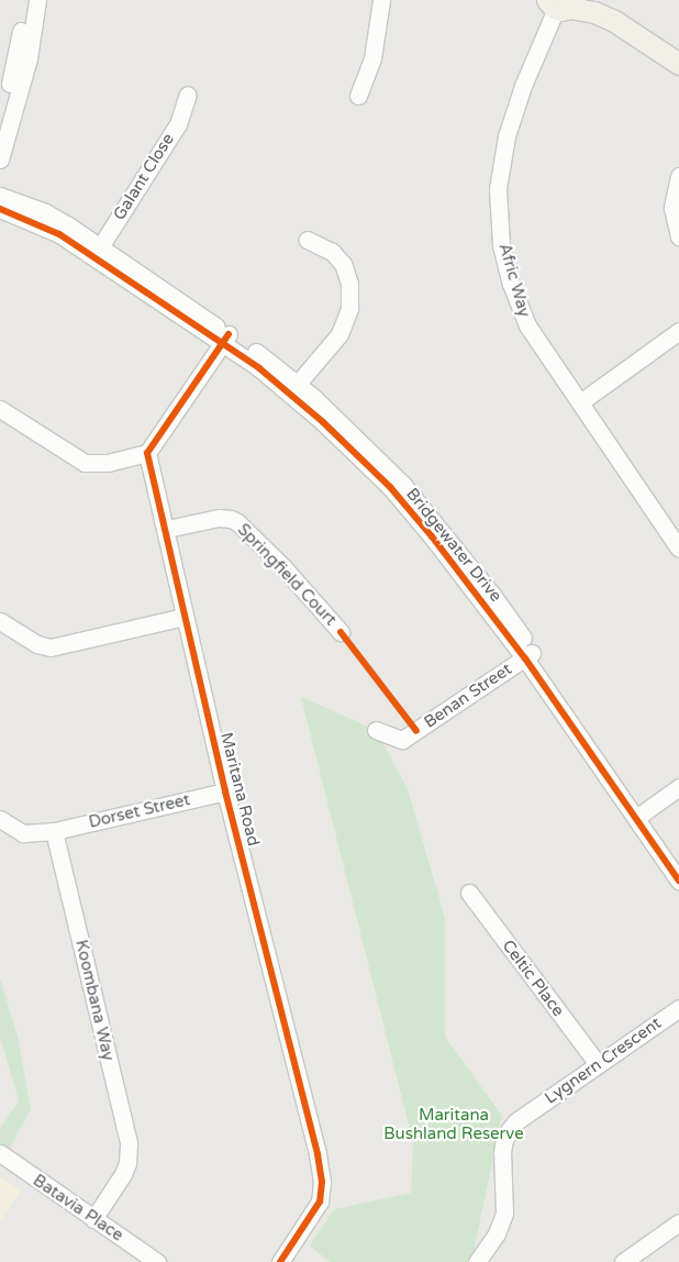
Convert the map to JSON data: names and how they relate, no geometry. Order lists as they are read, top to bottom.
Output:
{
  "streets": {
    "street": [
      "Galant Close",
      "Afric Way",
      "Bridgewater Drive",
      "Springfield Court",
      "Benan Street",
      "Maritana Road",
      "Dorset Street",
      "Celtic Place",
      "Koombana Way",
      "Lygnern Crescent",
      "Batavia Place"
    ]
  },
  "crossings": [
    ["Galant Close", "Bridgewater Drive"],
    ["Bridgewater Drive", "Benan Street"],
    ["Springfield Court", "Maritana Road"],
    ["Maritana Road", "Dorset Street"],
    ["Dorset Street", "Koombana Way"],
    ["Celtic Place", "Lygnern Crescent"],
    ["Koombana Way", "Batavia Place"]
  ],
  "parks": ["Maritana Bushland Reserve"]
}
